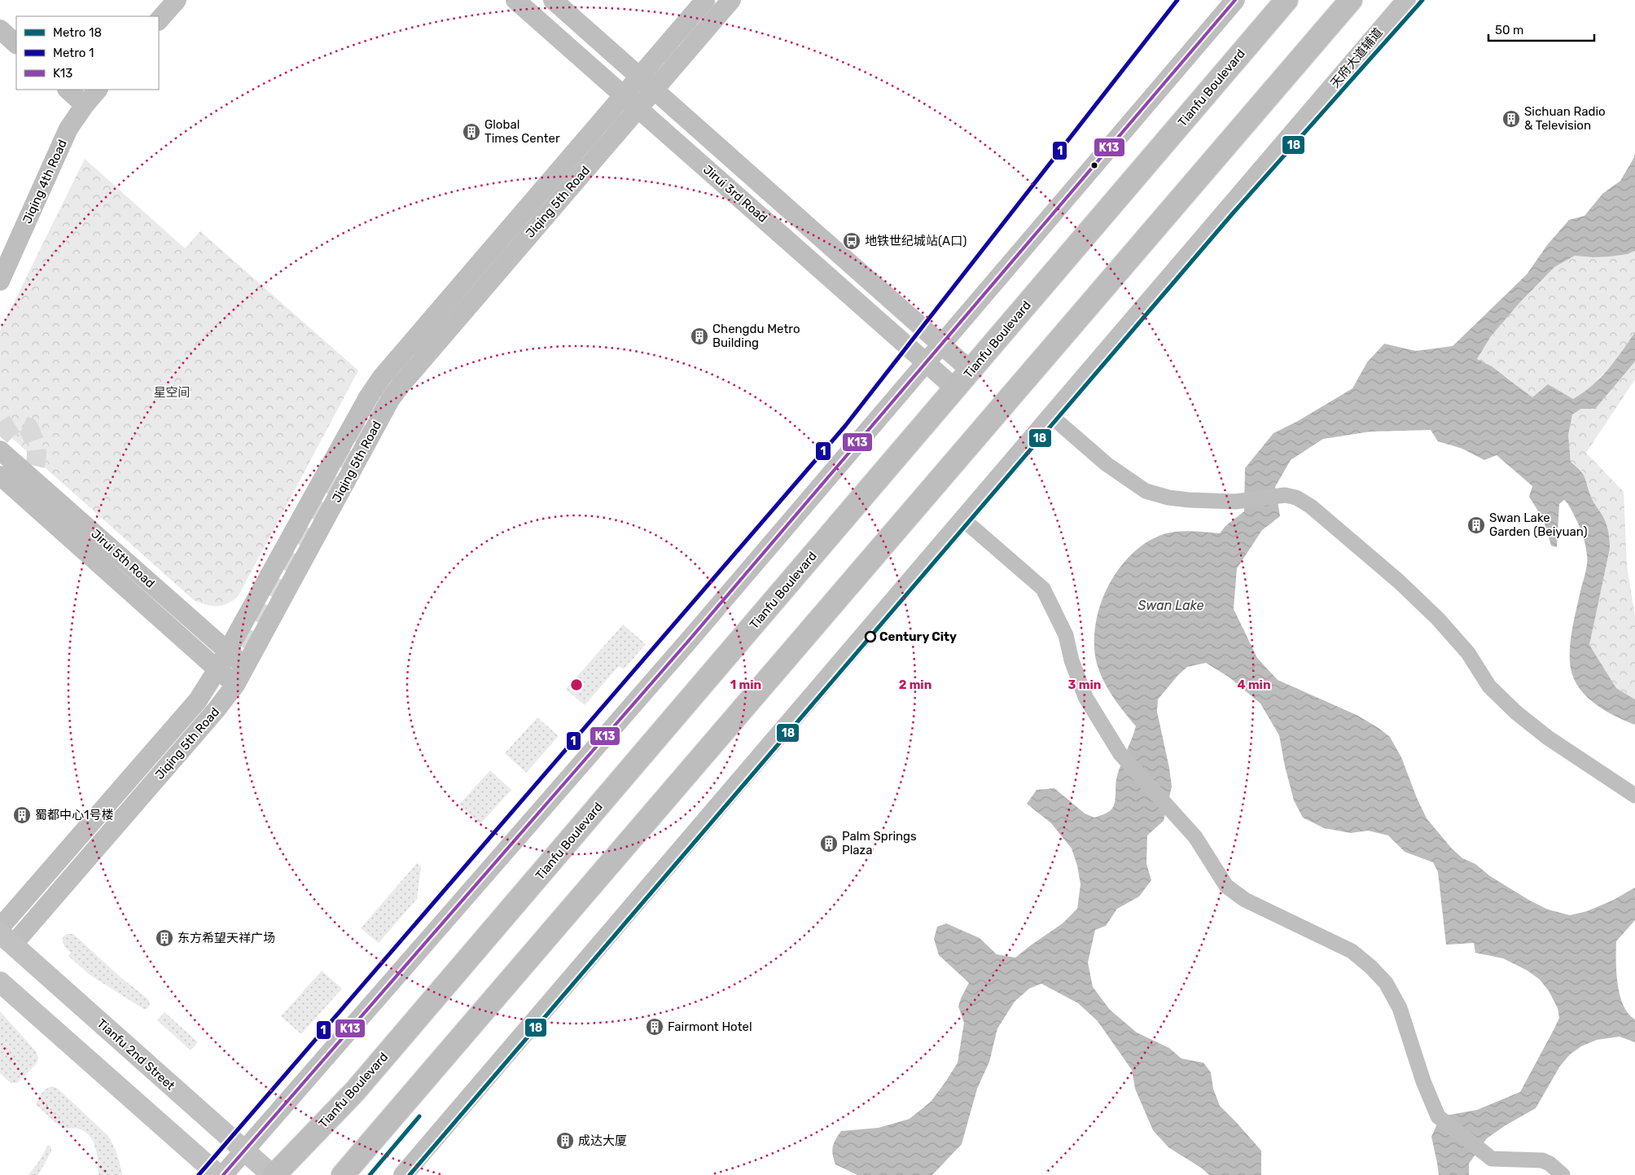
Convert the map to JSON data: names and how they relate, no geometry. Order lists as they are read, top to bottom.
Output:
{
  "streets": {
    "main road": ["Tianfu Boulevard", "Tianfu 2nd Street"],
    "street": [
      "天府大道辅道",
      "Jiqing 4th Road",
      "Jirui 3rd Road",
      "Jiqing 5th Road",
      "Jirui 5th Road"
    ]
  },
  "crossings": [
    ["Tianfu Boulevard", "Jirui 3rd Road"],
    ["Tianfu Boulevard", "Tianfu 2nd Street"],
    ["Jirui 3rd Road", "Jiqing 5th Road"],
    ["Jiqing 5th Road", "Jirui 5th Road"],
    ["Jiqing 5th Road", "Tianfu 2nd Street"]
  ],
  "water": ["Swan Lake"],
  "parks": ["星空间"],
  "places": {
    "building": [
      "Sichuan Radio & Television",
      "Global Times Center",
      "Chengdu Metro Building",
      "Swan Lake Garden (Beiyuan)",
      "蜀都中心1号楼",
      "Palm Springs Plaza",
      "东方希望天祥广场",
      "Fairmont Hotel",
      "成达大厦"
    ],
    "bus stop": ["地铁世纪城站(A口)"],
    "other": ["Century City"]
  },
  "lines": ["metro line 18", "metro line 1", "transit line K13"],
  "legend": ["Metro 18", "Metro 1", "K13"],
  "scale_bar": "50 m",
  "rings": [
    "1 min",
    "2 min",
    "3 min",
    "4 min"
  ]
}
